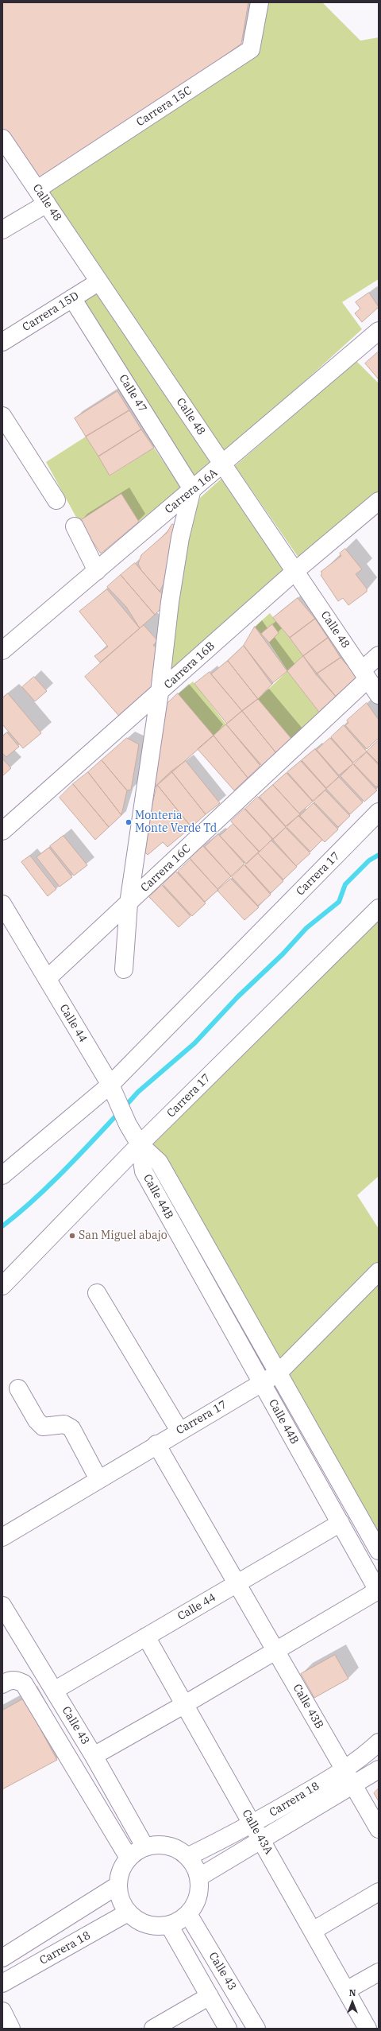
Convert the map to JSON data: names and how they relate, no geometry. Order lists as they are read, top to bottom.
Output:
{
  "streets": {
    "street": [
      "Carrera 15C",
      "Calle 48",
      "Carrera 15D",
      "Calle 47",
      "Carrera 16A",
      "Carrera 16B",
      "Carrera 16C",
      "Carrera 17",
      "Calle 44",
      "Calle 44B",
      "Calle 43B",
      "Calle 43",
      "Carrera 18",
      "Calle 43A"
    ]
  },
  "crossings": [
    ["Carrera 15C", "Calle 48"],
    ["Calle 48", "Carrera 15D"],
    ["Calle 48", "Carrera 16A"],
    ["Calle 48", "Carrera 16B"],
    ["Calle 48", "Carrera 16C"],
    ["Carrera 15D", "Calle 47"],
    ["Calle 47", "Carrera 16A"],
    ["Carrera 16C", "Calle 44"],
    ["Carrera 17", "Calle 44"],
    ["Carrera 17", "Calle 44B"],
    ["Carrera 17", "Calle 43B"],
    ["Calle 44", "Calle 44B"],
    ["Calle 44", "Calle 43B"],
    ["Calle 44", "Calle 43"],
    ["Calle 44", "Calle 43A"],
    ["Calle 43B", "Carrera 18"],
    ["Calle 43", "Carrera 18"],
    ["Carrera 18", "Calle 43A"]
  ],
  "places": ["Monteria Monte Verde Td", "San Miguel abajo"],
  "north": "top"
}
